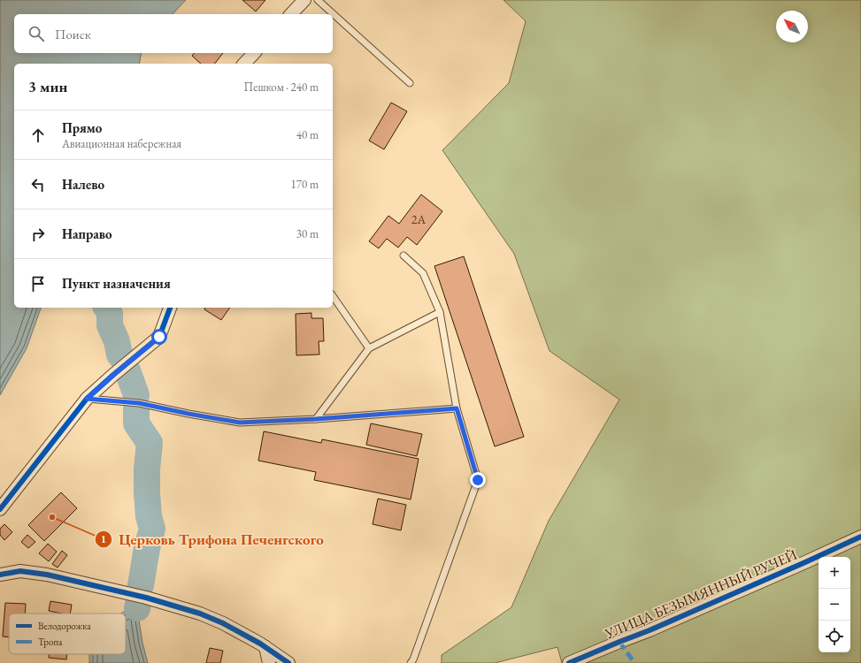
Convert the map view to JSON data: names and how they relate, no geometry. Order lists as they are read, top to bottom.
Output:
{
  "streets": {
    "street": ["УЛИЦА БЕЗЫМЯННЫЙ РУЧЕЙ"]
  },
  "places": ["Церковь Трифона Печенгского"],
  "house_numbers": ["2А"],
  "legend": ["Велодорожка", "Тропа"],
  "north": "top left",
  "page": {
    "search": "Поиск",
    "heading": ["3 мин", "Пешком · 240 m"],
    "list": [
      ["Прямо", "Авиационная набережная", "40 m"],
      ["Налево", "170 m"],
      ["Направо", "30 m"],
      "Пункт назначения"
    ],
    "map_buttons": ["+", "−"]
  }
}
